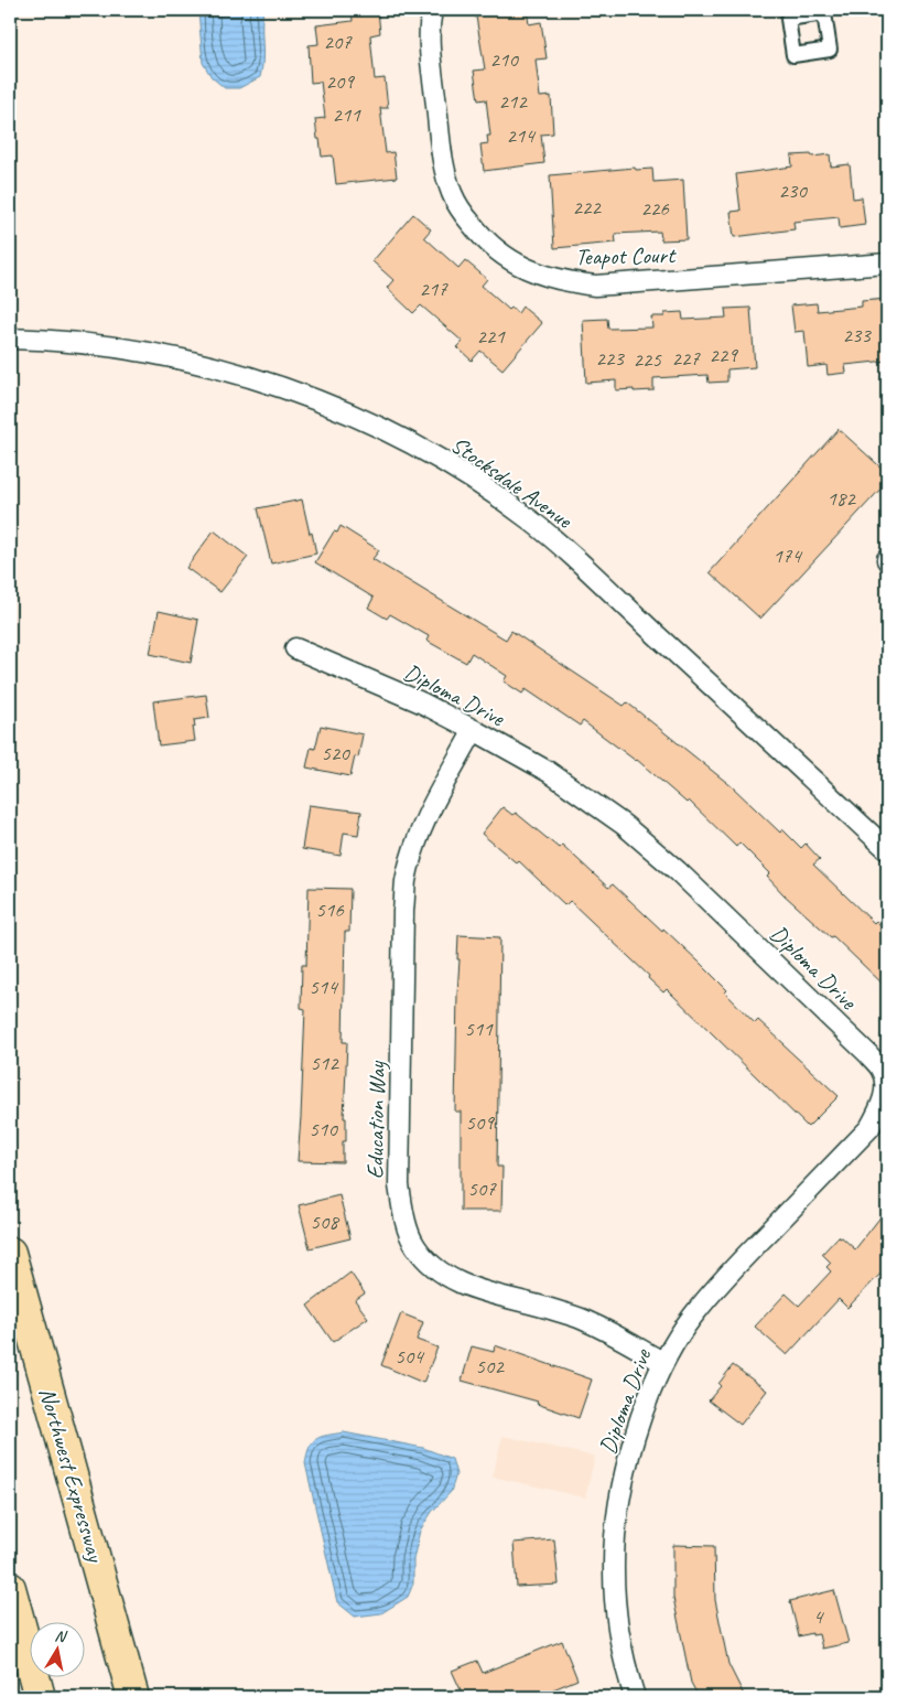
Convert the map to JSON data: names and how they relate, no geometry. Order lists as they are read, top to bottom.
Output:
{
  "streets": {
    "highway": ["Northwest Expressway"],
    "street": [
      "Teapot Court",
      "Stocksdale Avenue",
      "Diploma Drive",
      "Education Way"
    ]
  },
  "crossings": [
    ["Diploma Drive", "Education Way"]
  ],
  "house_numbers": [
    "207",
    "210",
    "209",
    "212",
    "211",
    "214",
    "230",
    "222",
    "226",
    "217",
    "233",
    "221",
    "229",
    "223",
    "227",
    "225",
    "182",
    "174",
    "520",
    "516",
    "514",
    "511",
    "512",
    "509",
    "510",
    "507",
    "508",
    "504",
    "502",
    "4"
  ],
  "north": "top"
}
